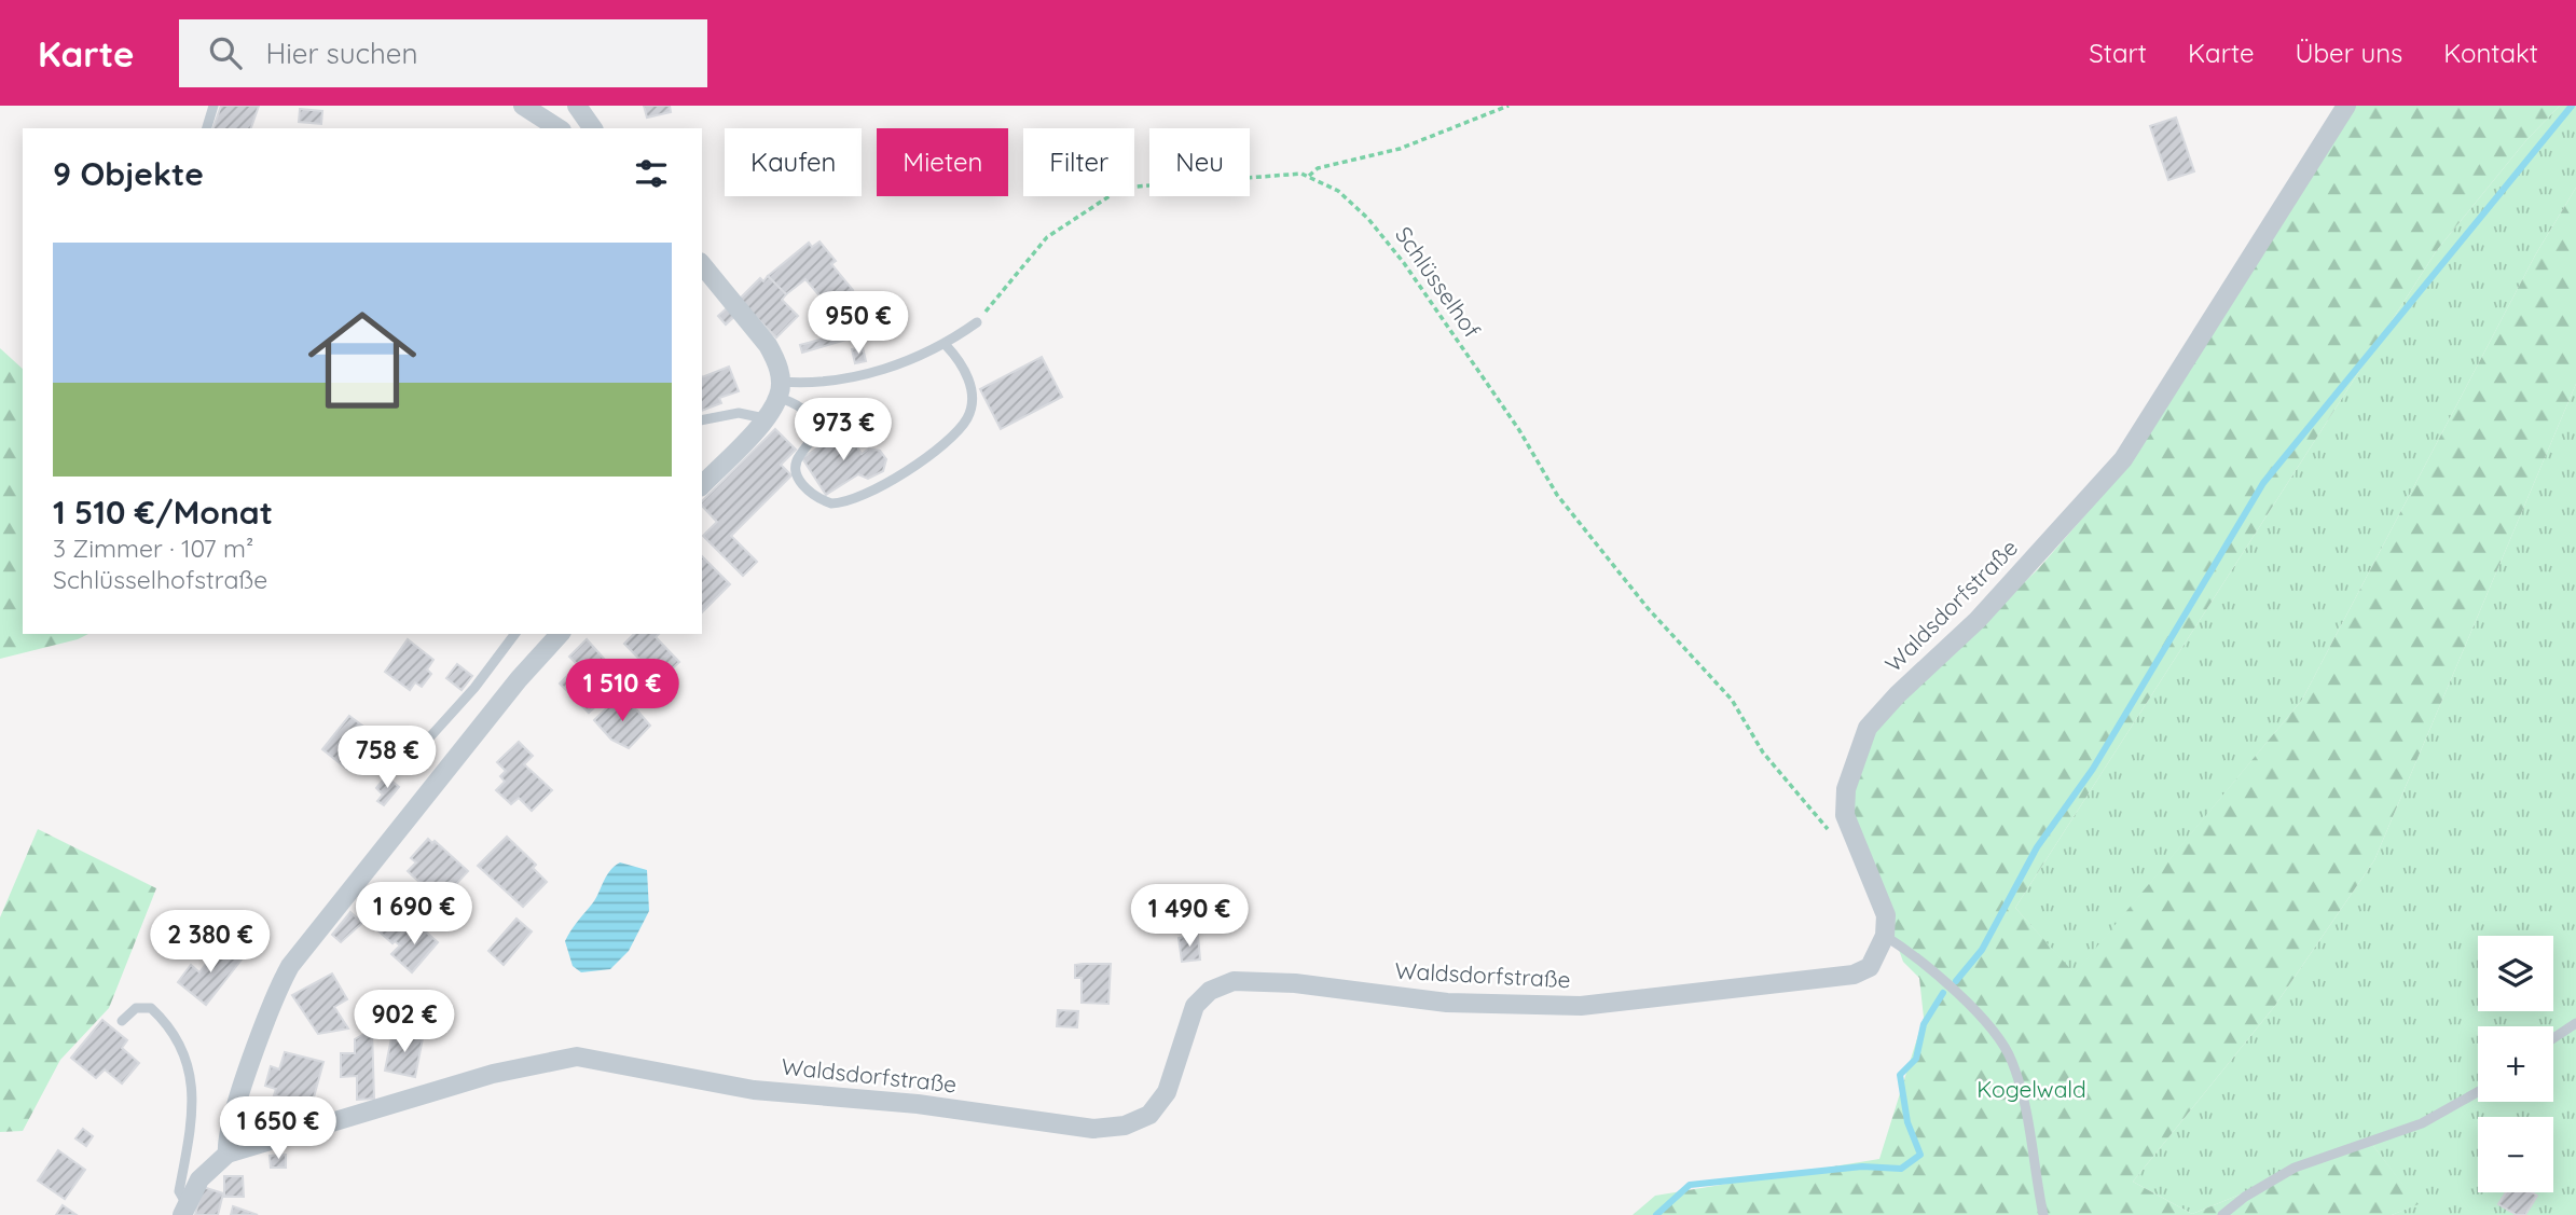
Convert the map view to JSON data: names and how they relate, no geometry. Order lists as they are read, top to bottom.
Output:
{
  "streets": {
    "street": ["Waldsdorfstraße"],
    "path": ["Schlüsselhof"]
  },
  "parks": ["Kogelwald"],
  "page": {
    "header": "Karte",
    "search": "Hier suchen",
    "nav": [
      "Start",
      "Karte",
      "Über uns",
      "Kontakt"
    ],
    "chip": [
      "Kaufen",
      "Mieten",
      "Filter",
      "Neu"
    ],
    "heading": "9 Objekte",
    "list": [
      {
        "name": "1 510 €/Monat",
        "note": "3 Zimmer · 107 m² · Schlüsselhofstraße"
      }
    ],
    "price": [
      "950 €",
      "973 €",
      "1 510 €",
      "758 €",
      "1 690 €",
      "1 490 €",
      "2 380 €",
      "902 €",
      "1 650 €"
    ],
    "map_buttons": ["+", "−"]
  }
}
